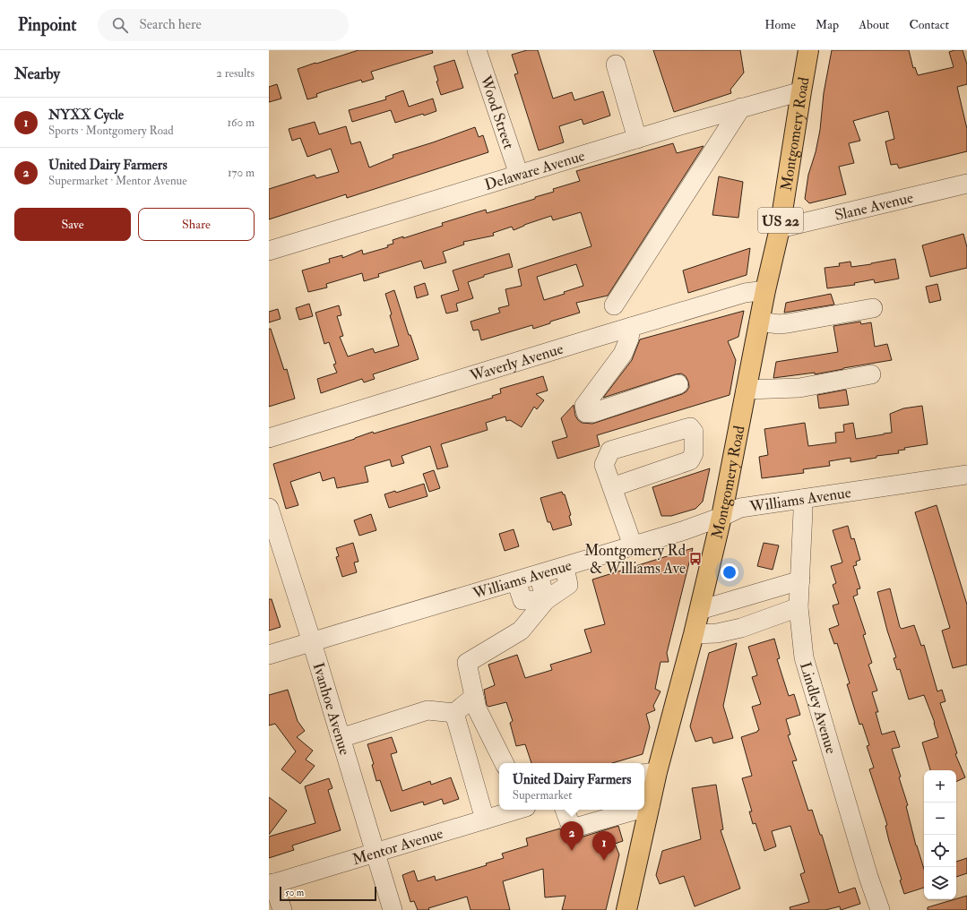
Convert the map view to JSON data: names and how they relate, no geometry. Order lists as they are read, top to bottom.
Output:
{
  "streets": {
    "main road": ["Montgomery Road", "US 22"],
    "street": [
      "Wood Street",
      "Delaware Avenue",
      "Slane Avenue",
      "Waverly Avenue",
      "Williams Avenue",
      "Lindley Avenue",
      "Ivanhoe Avenue",
      "Mentor Avenue"
    ]
  },
  "crossings": [
    ["Wood Street", "Delaware Avenue"],
    ["Montgomery Road", "Delaware Avenue"],
    ["Montgomery Road", "Slane Avenue"],
    ["Montgomery Road", "Waverly Avenue"],
    ["Montgomery Road", "Williams Avenue"],
    ["Williams Avenue", "Lindley Avenue"],
    ["Williams Avenue", "Ivanhoe Avenue"],
    ["Ivanhoe Avenue", "Mentor Avenue"]
  ],
  "places": {
    "bus stop": ["Montgomery Rd & Williams Ave"]
  },
  "scale_bar": "50 m",
  "page": {
    "header": "Pinpoint",
    "search": "Search here",
    "nav": [
      "Home",
      "Map",
      "About",
      "Contact"
    ],
    "heading": ["Nearby", "2 results"],
    "list": [
      {
        "mark": "1",
        "name": "NYXX Cycle",
        "note": "Sports · Montgomery Road",
        "value": "160 m"
      },
      {
        "mark": "2",
        "name": "United Dairy Farmers",
        "note": "Supermarket · Mentor Avenue",
        "value": "170 m"
      }
    ],
    "buttons": ["Save", "Share"],
    "popup": ["United Dairy Farmers", "Supermarket"],
    "map_buttons": ["+", "−"],
    "pins": ["2", "1"],
    "scale": "50 m"
  }
}
